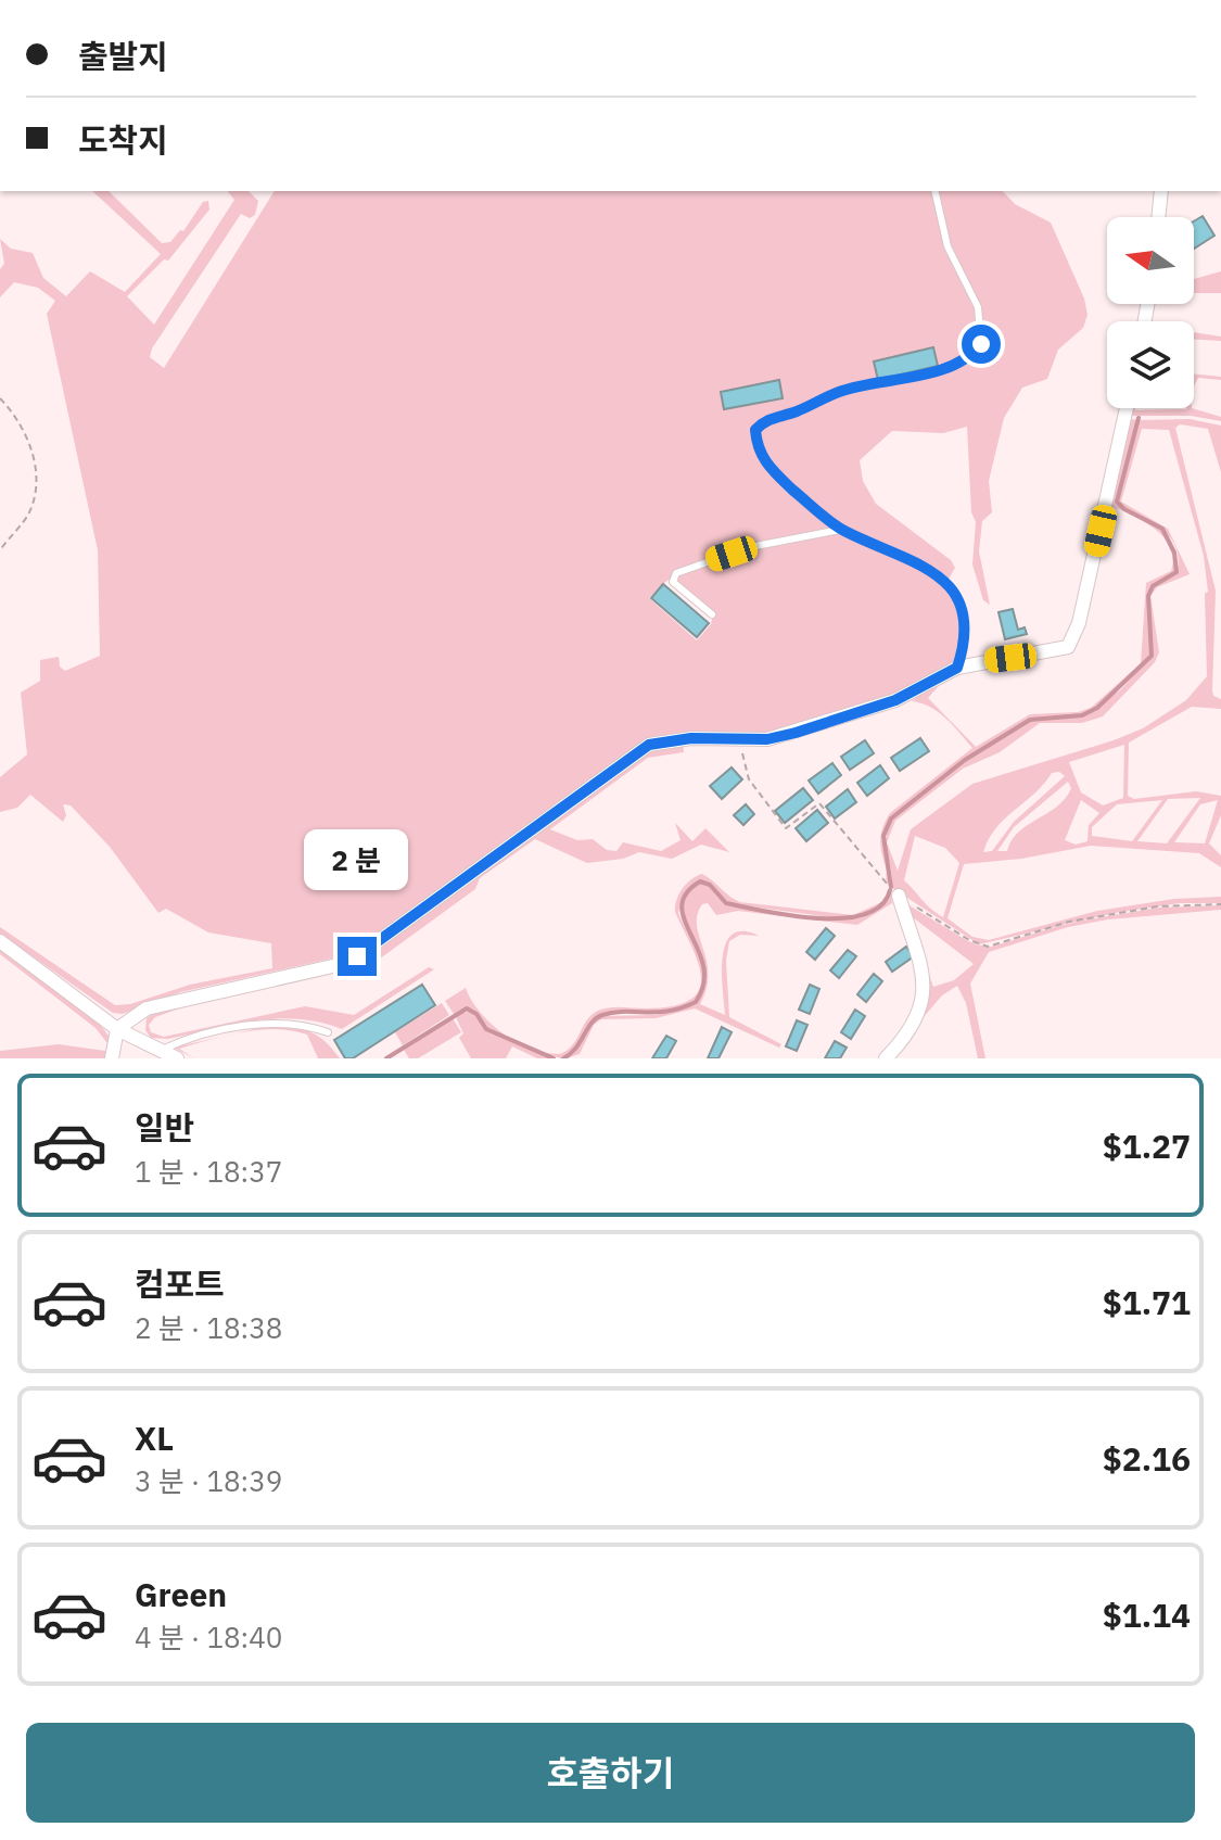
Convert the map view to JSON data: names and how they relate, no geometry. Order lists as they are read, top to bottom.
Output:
{
  "north": "left",
  "page": {
    "banner": ["출발지", "도착지"],
    "bubble": "2 분",
    "list": [
      {
        "name": "일반",
        "note": "1 분 · 18:37",
        "value": "$1.27"
      },
      {
        "name": "컴포트",
        "note": "2 분 · 18:38",
        "value": "$1.71"
      },
      {
        "name": "XL",
        "note": "3 분 · 18:39",
        "value": "$2.16"
      },
      {
        "name": "Green",
        "note": "4 분 · 18:40",
        "value": "$1.14"
      }
    ],
    "buttons": "호출하기"
  }
}
